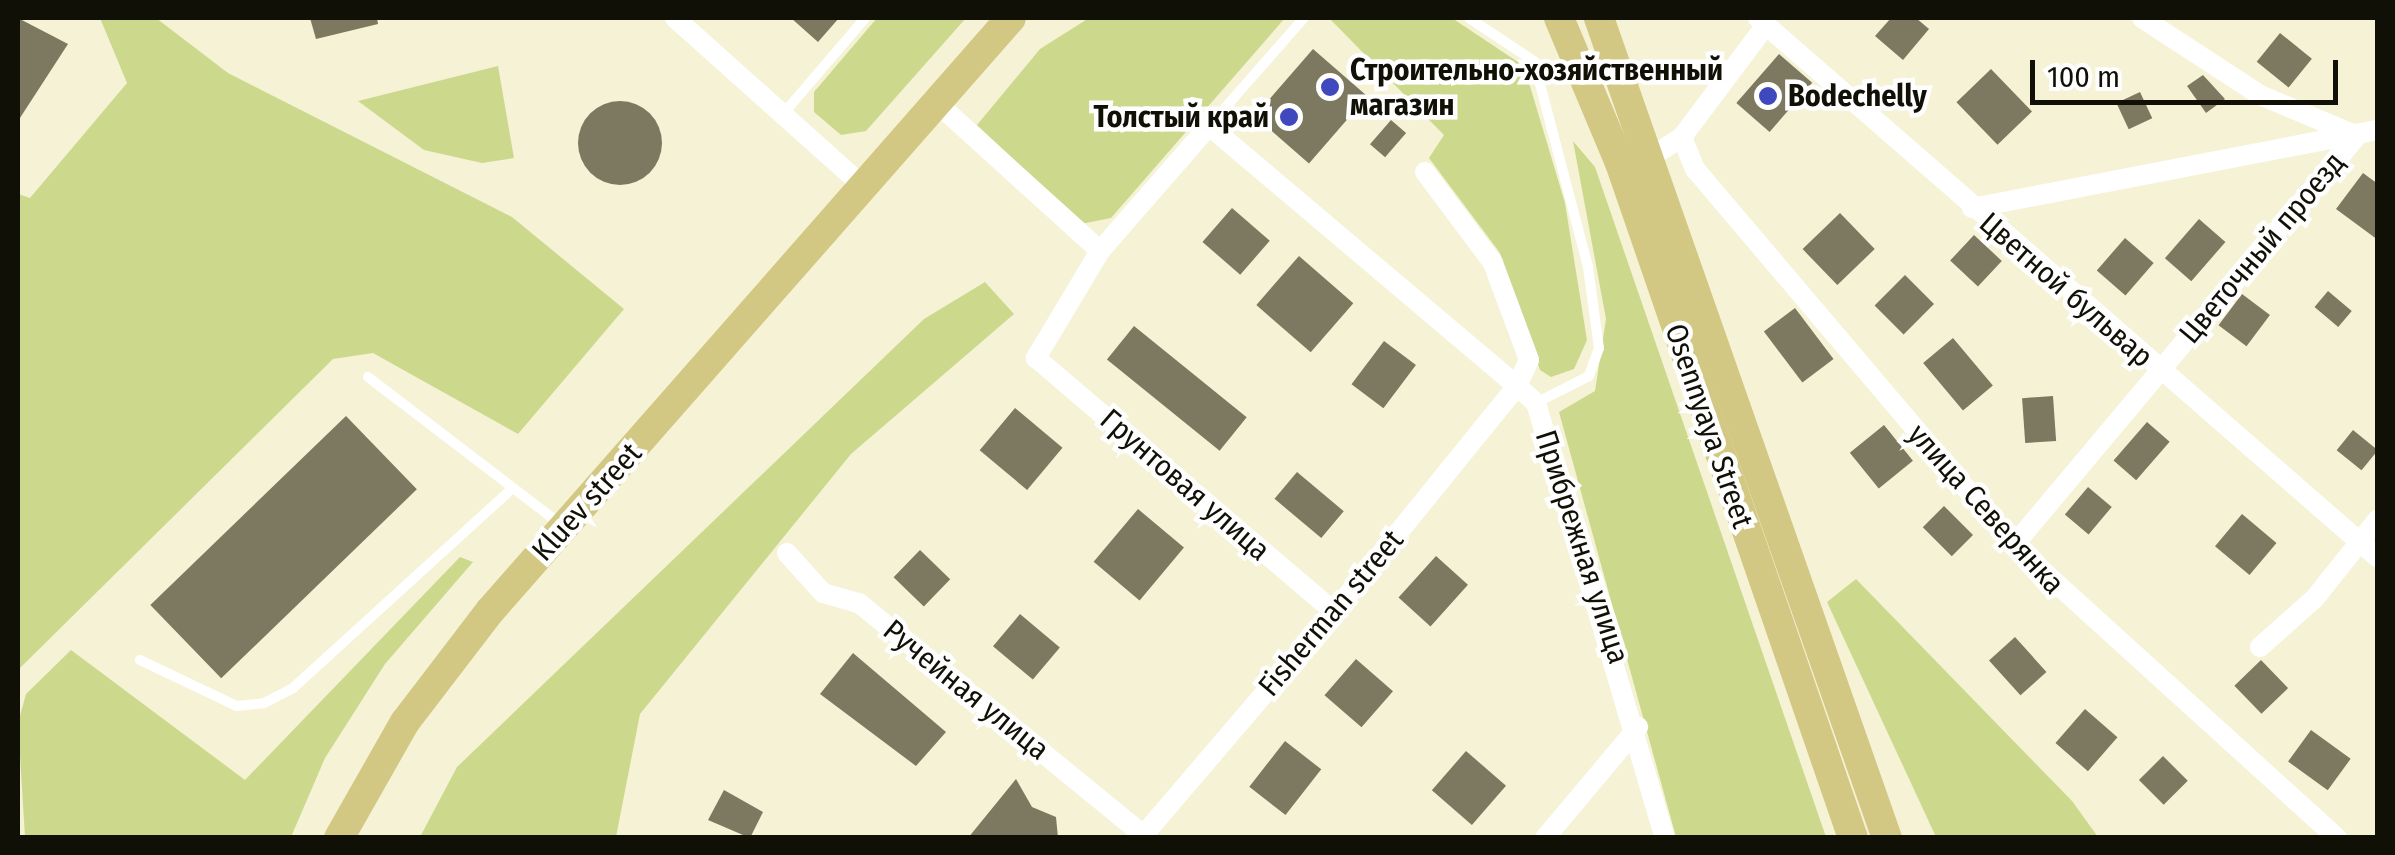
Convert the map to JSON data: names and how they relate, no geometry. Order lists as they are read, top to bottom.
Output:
{
  "streets": {
    "main road": ["Osennyaya Street", "Kluev street"],
    "street": [
      "Цветочный проезд",
      "Цветной бульвар",
      "Грунтовая улица",
      "улица Северянка",
      "Прибрежная улица",
      "Fisherman street",
      "Ручейная улица"
    ]
  },
  "crossings": [
    ["Цветочный проезд", "Цветной бульвар"],
    ["Цветочный проезд", "улица Северянка"],
    ["Грунтовая улица", "Fisherman street"],
    ["Прибрежная улица", "Fisherman street"],
    ["Fisherman street", "Ручейная улица"]
  ],
  "places": ["Строительно-хозяйственный магазин", "Bodechelly", "Толстый край"],
  "scale_bar": "100 m"
}
